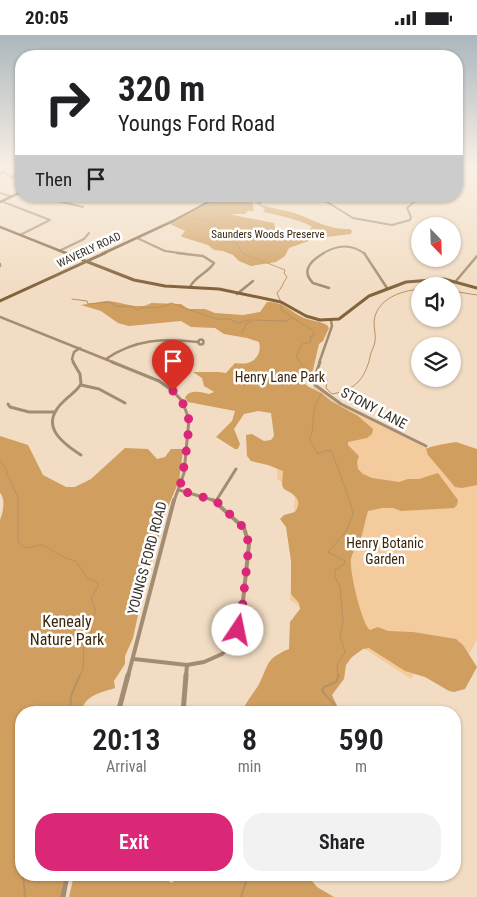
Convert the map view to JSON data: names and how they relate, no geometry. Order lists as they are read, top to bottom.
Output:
{
  "streets": {
    "main road": ["WAVERLY ROAD"],
    "street": ["STONY LANE", "YOUNGS FORD ROAD"]
  },
  "parks": [
    "Saunders Woods Preserve",
    "Henry Lane Park",
    "Henry Botanic Garden",
    "Kenealy Nature Park"
  ],
  "north": "bottom right",
  "page": {
    "status": "20:05",
    "turn": ["320 m", "Youngs Ford Road"],
    "then": "Then",
    "eta": [
      "20:13",
      "Arrival",
      "8",
      "min",
      "590",
      "m"
    ],
    "buttons": ["Exit", "Share"]
  }
}
